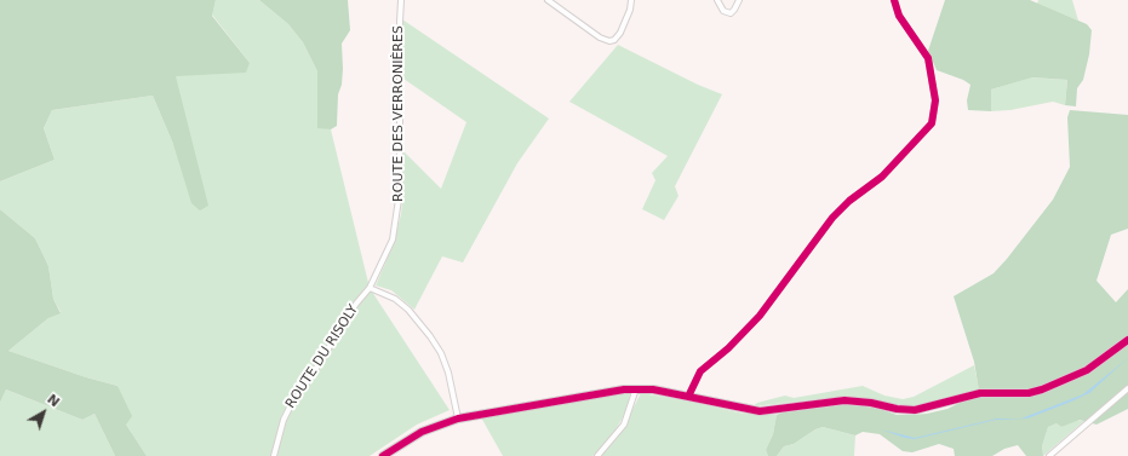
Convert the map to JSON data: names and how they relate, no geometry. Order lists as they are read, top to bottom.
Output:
{
  "streets": {
    "street": ["ROUTE DES VERRONIÈRES", "ROUTE DU RISOLY"]
  },
  "crossings": [
    ["ROUTE DES VERRONIÈRES", "ROUTE DU RISOLY"]
  ],
  "north": "top right"
}
